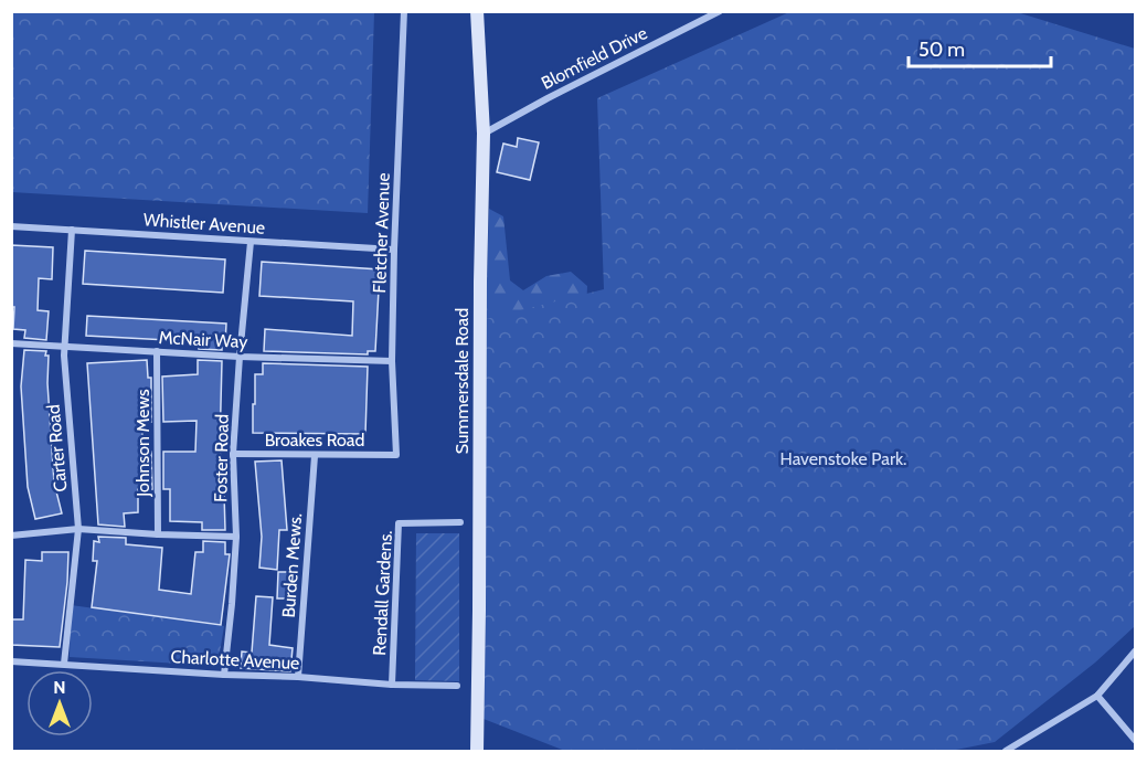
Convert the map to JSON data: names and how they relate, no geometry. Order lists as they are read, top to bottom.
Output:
{
  "streets": {
    "street": [
      "Blomfield Drive",
      "Whistler Avenue",
      "Fletcher Avenue",
      "McNair Way",
      "Summersdale Road",
      "Broakes Road",
      "Johnson Mews",
      "Carter Road",
      "Foster Road",
      "Burden Mews.",
      "Rendall Gardens.",
      "Charlotte Avenue"
    ]
  },
  "crossings": [
    ["Blomfield Drive", "Summersdale Road"],
    ["Whistler Avenue", "Fletcher Avenue"],
    ["Whistler Avenue", "Carter Road"],
    ["Whistler Avenue", "Foster Road"],
    ["Fletcher Avenue", "McNair Way"],
    ["Fletcher Avenue", "Broakes Road"],
    ["McNair Way", "Johnson Mews"],
    ["McNair Way", "Carter Road"],
    ["McNair Way", "Foster Road"],
    ["Broakes Road", "Foster Road"],
    ["Broakes Road", "Burden Mews."],
    ["Carter Road", "Charlotte Avenue"],
    ["Foster Road", "Charlotte Avenue"],
    ["Burden Mews.", "Charlotte Avenue"],
    ["Rendall Gardens.", "Charlotte Avenue"]
  ],
  "parks": ["Havenstoke Park."],
  "scale_bar": "50 m",
  "north": "top"
}
